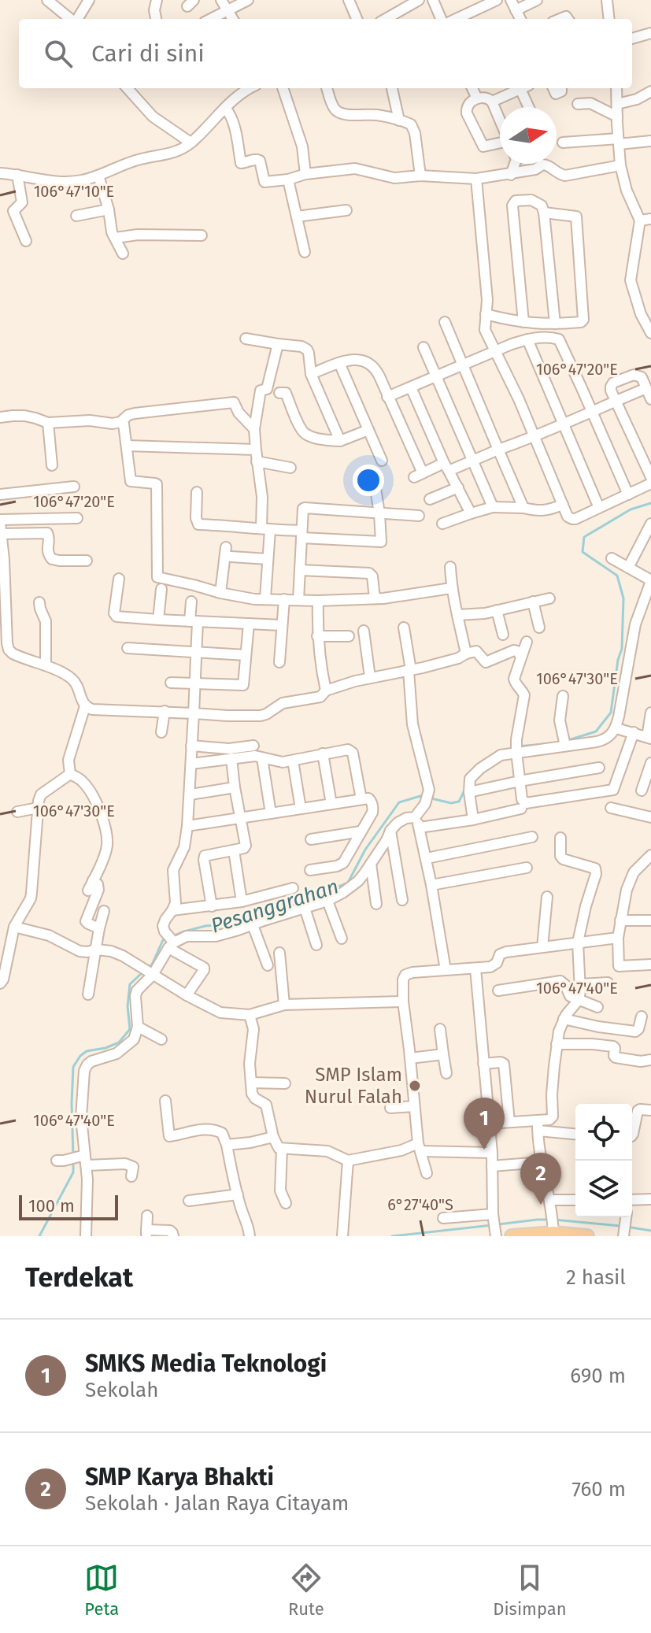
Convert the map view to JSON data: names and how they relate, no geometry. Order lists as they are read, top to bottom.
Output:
{
  "water": ["Pesanggrahan"],
  "places": ["SMP Islam Nurul Falah"],
  "scale_bar": "100 m",
  "north": "right",
  "page": {
    "search": "Cari di sini",
    "pins": ["1", "2"],
    "scale": "100 m",
    "heading": ["Terdekat", "2 hasil"],
    "list": [
      {
        "mark": "1",
        "name": "SMKS Media Teknologi",
        "note": "Sekolah",
        "value": "690 m"
      },
      {
        "mark": "2",
        "name": "SMP Karya Bhakti",
        "note": "Sekolah · Jalan Raya Citayam",
        "value": "760 m"
      }
    ],
    "nav": ["Peta", "Rute", "Disimpan"]
  },
  "coordinates": [
    "106°47'10\"E",
    "106°47'20\"E",
    "106°47'30\"E",
    "106°47'40\"E",
    "6°27'40\"S"
  ]
}
